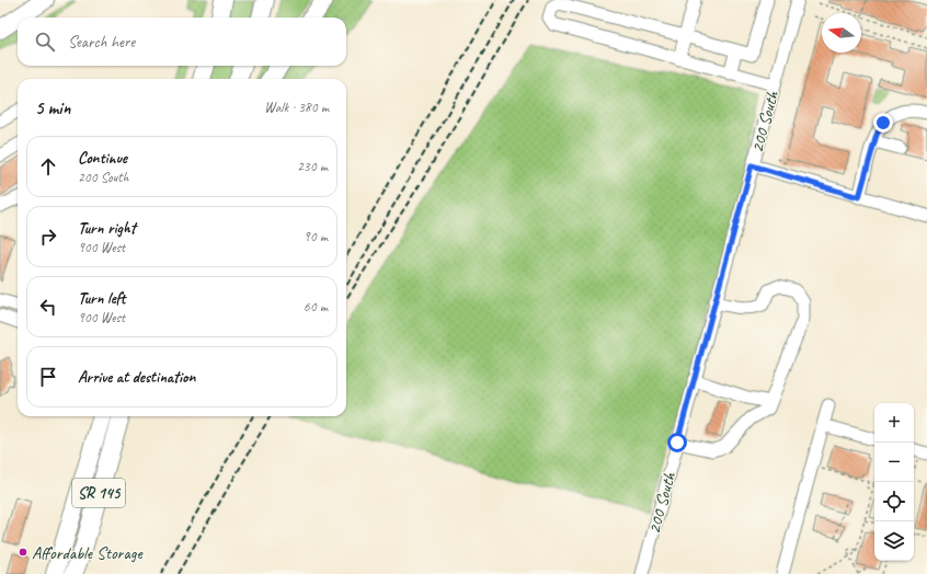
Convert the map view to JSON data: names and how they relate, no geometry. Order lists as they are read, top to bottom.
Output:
{
  "streets": {
    "highway": ["SR 145"],
    "street": ["200 South"]
  },
  "places": ["Affordable Storage"],
  "north": "left",
  "page": {
    "search": "Search here",
    "heading": ["5 min", "Walk · 380 m"],
    "list": [
      ["Continue", "200 South", "230 m"],
      ["Turn right", "900 West", "90 m"],
      ["Turn left", "900 West", "60 m"],
      "Arrive at destination"
    ],
    "map_buttons": ["+", "−"]
  }
}
